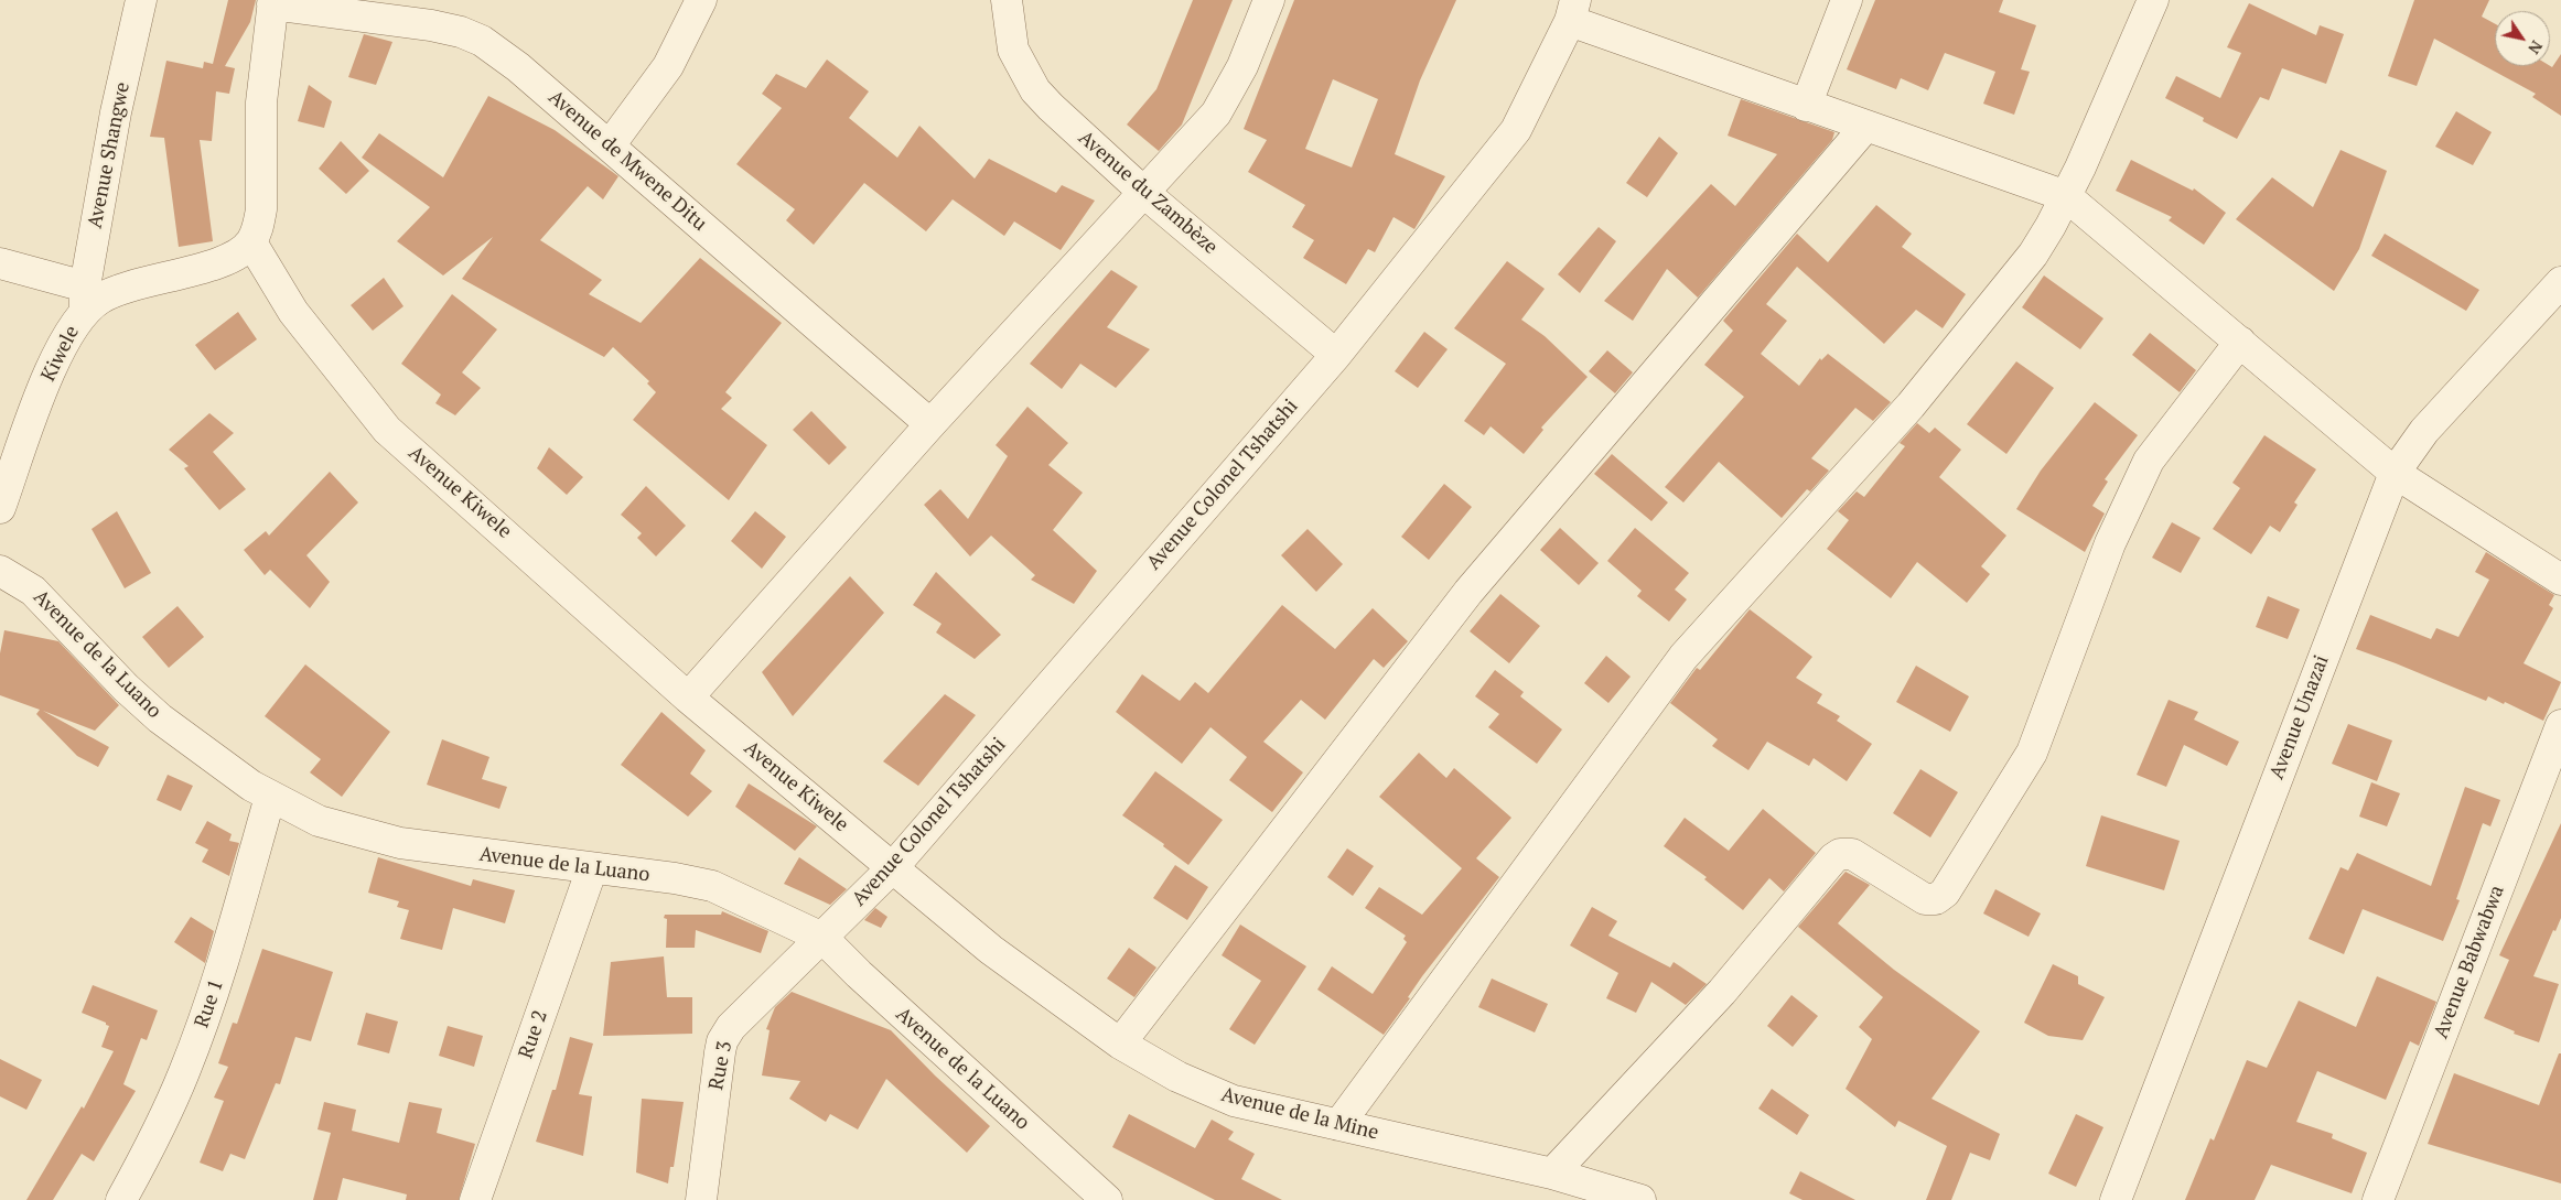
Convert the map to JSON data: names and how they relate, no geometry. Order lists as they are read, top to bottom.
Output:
{
  "streets": {
    "street": [
      "Avenue Shangwe",
      "Avenue de Mwene Ditu",
      "Avenue du Zambèze",
      "Kiwele",
      "Avenue Colonel Tshatshi",
      "Avenue Kiwele",
      "Avenue de la Luano",
      "Avenue Unazai",
      "Avenue Babwabwa",
      "Rue 1",
      "Rue 2",
      "Rue 3",
      "Avenue de la Mine"
    ]
  },
  "crossings": [
    ["Avenue Shangwe", "Kiwele"],
    ["Avenue du Zambèze", "Avenue Colonel Tshatshi"],
    ["Kiwele", "Avenue Kiwele"],
    ["Avenue Colonel Tshatshi", "Avenue Kiwele"],
    ["Avenue Colonel Tshatshi", "Avenue de la Luano"],
    ["Avenue Colonel Tshatshi", "Rue 3"],
    ["Avenue Colonel Tshatshi", "Avenue de la Mine"],
    ["Avenue Kiwele", "Avenue de la Mine"],
    ["Avenue de la Luano", "Rue 1"],
    ["Avenue de la Luano", "Rue 2"],
    ["Avenue de la Luano", "Rue 3"]
  ],
  "north": "bottom right"
}
